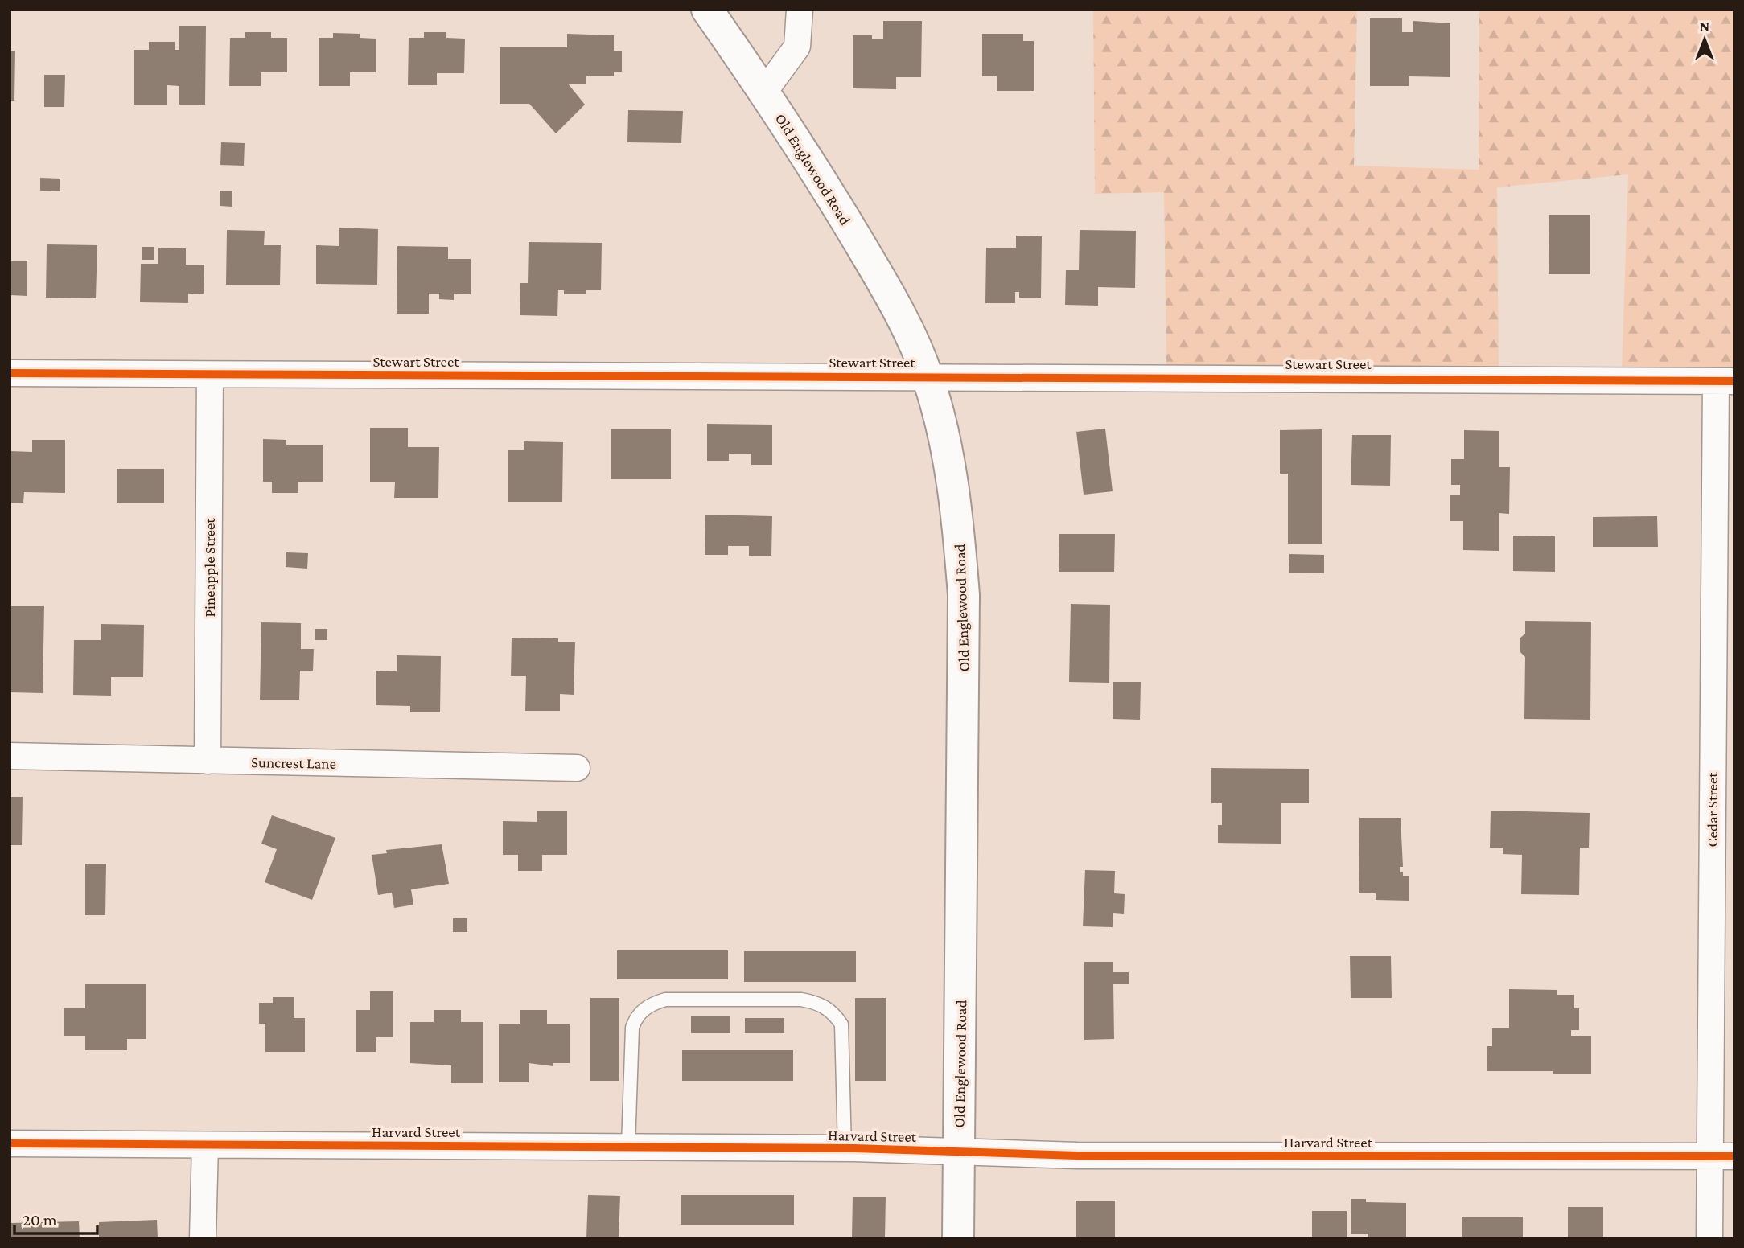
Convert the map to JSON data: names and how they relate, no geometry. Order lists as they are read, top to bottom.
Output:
{
  "streets": {
    "street": [
      "Old Englewood Road",
      "Stewart Street",
      "Pineapple Street",
      "Suncrest Lane",
      "Cedar Street",
      "Harvard Street"
    ]
  },
  "crossings": [
    ["Old Englewood Road", "Stewart Street"],
    ["Old Englewood Road", "Harvard Street"],
    ["Stewart Street", "Pineapple Street"],
    ["Stewart Street", "Cedar Street"],
    ["Pineapple Street", "Suncrest Lane"],
    ["Cedar Street", "Harvard Street"]
  ],
  "scale_bar": "20 m",
  "north": "top"
}
